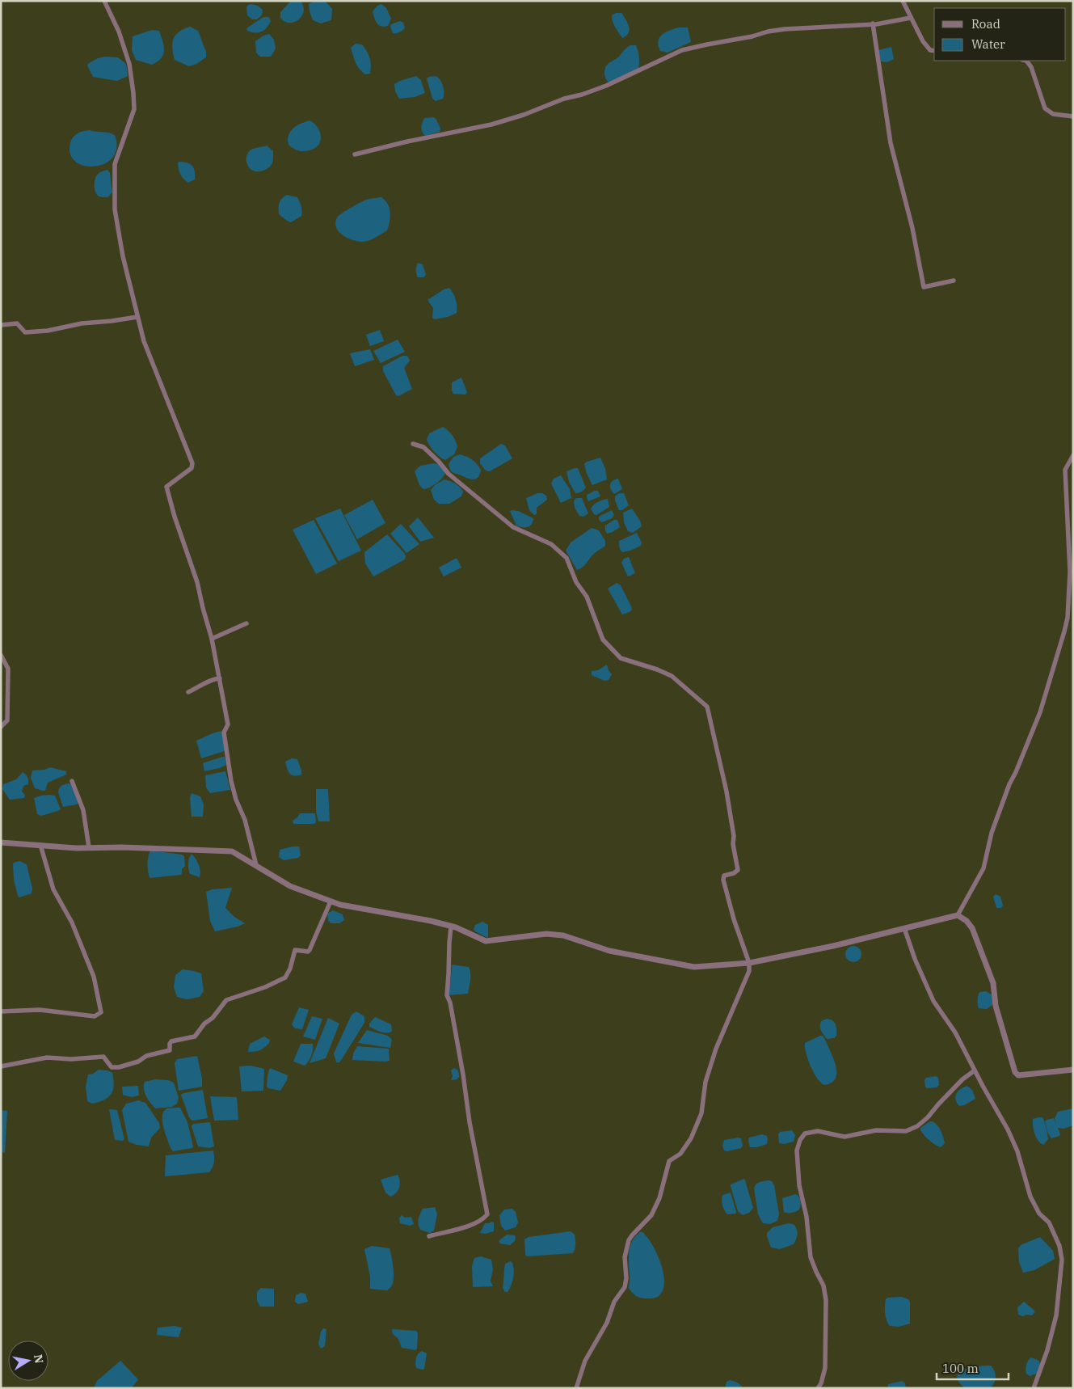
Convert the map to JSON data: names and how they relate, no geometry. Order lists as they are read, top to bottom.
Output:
{
  "legend": ["Road", "Water"],
  "scale_bar": "100 m",
  "north": "right"
}
